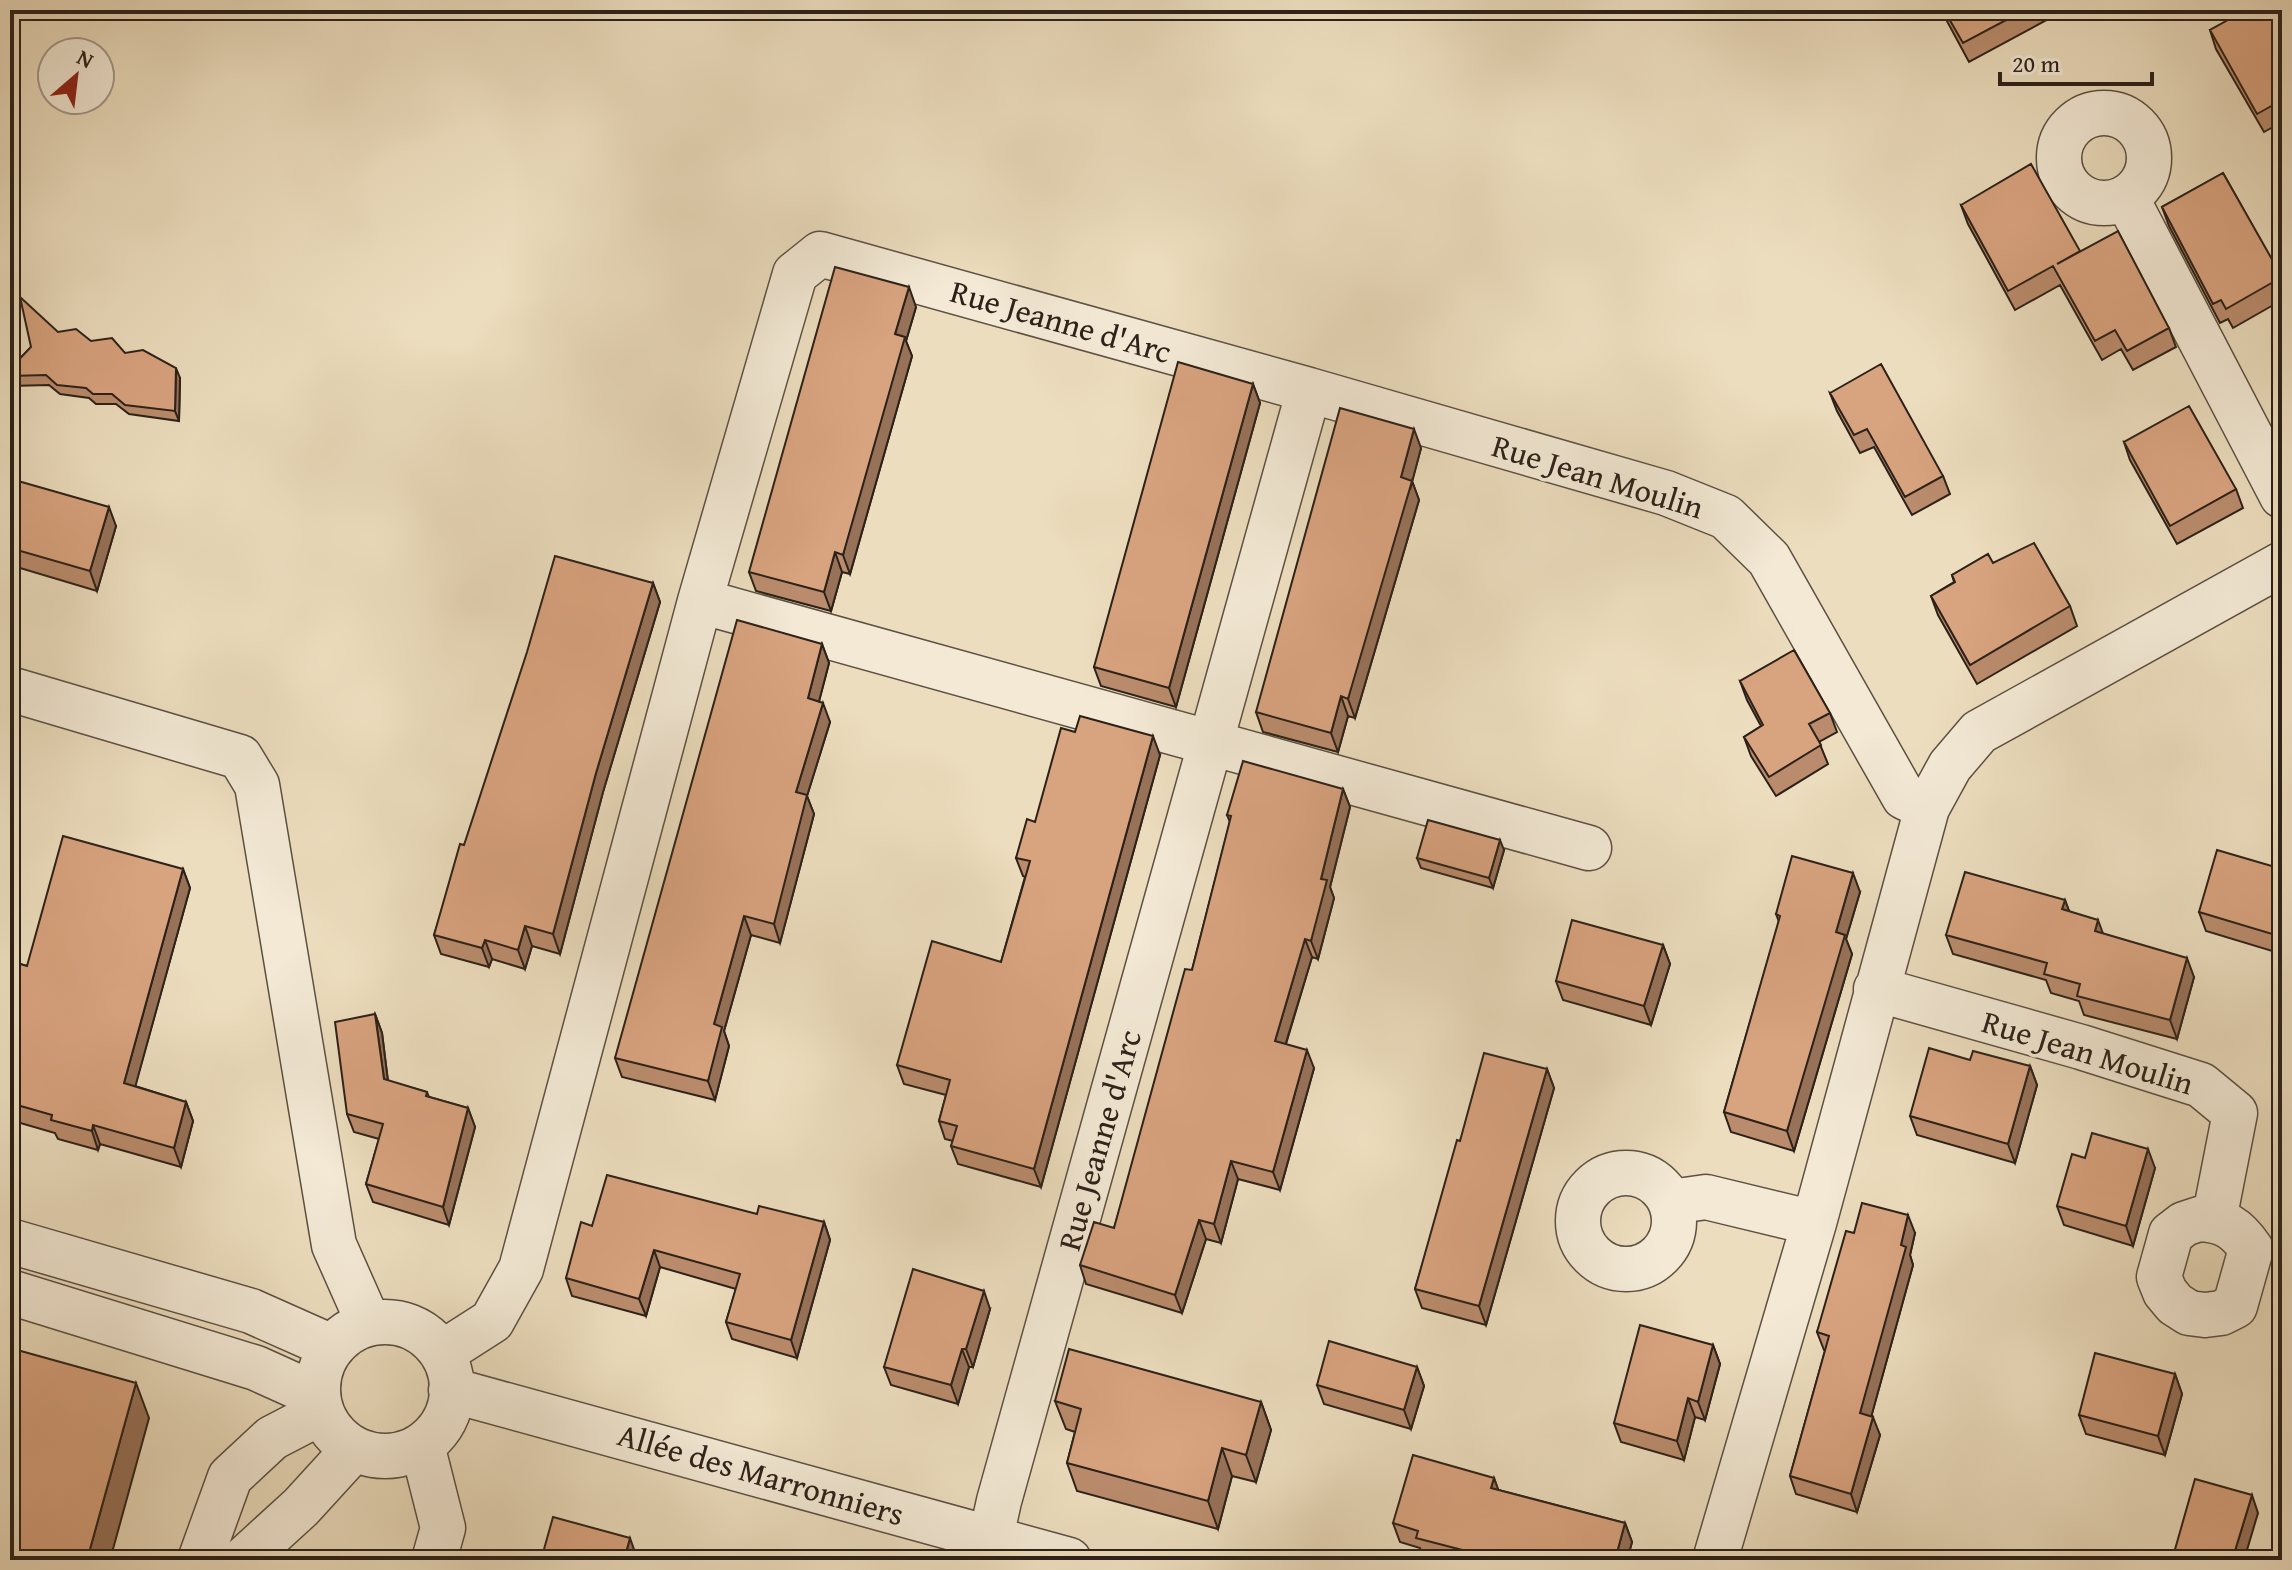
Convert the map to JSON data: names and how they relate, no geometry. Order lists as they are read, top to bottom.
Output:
{
  "streets": {
    "street": ["Rue Jeanne d'Arc", "Rue Jean Moulin", "Allée des Marronniers"]
  },
  "crossings": [
    ["Rue Jeanne d'Arc", "Rue Jean Moulin"],
    ["Rue Jeanne d'Arc", "Allée des Marronniers"]
  ],
  "scale_bar": "20 m",
  "north": "top right"
}
